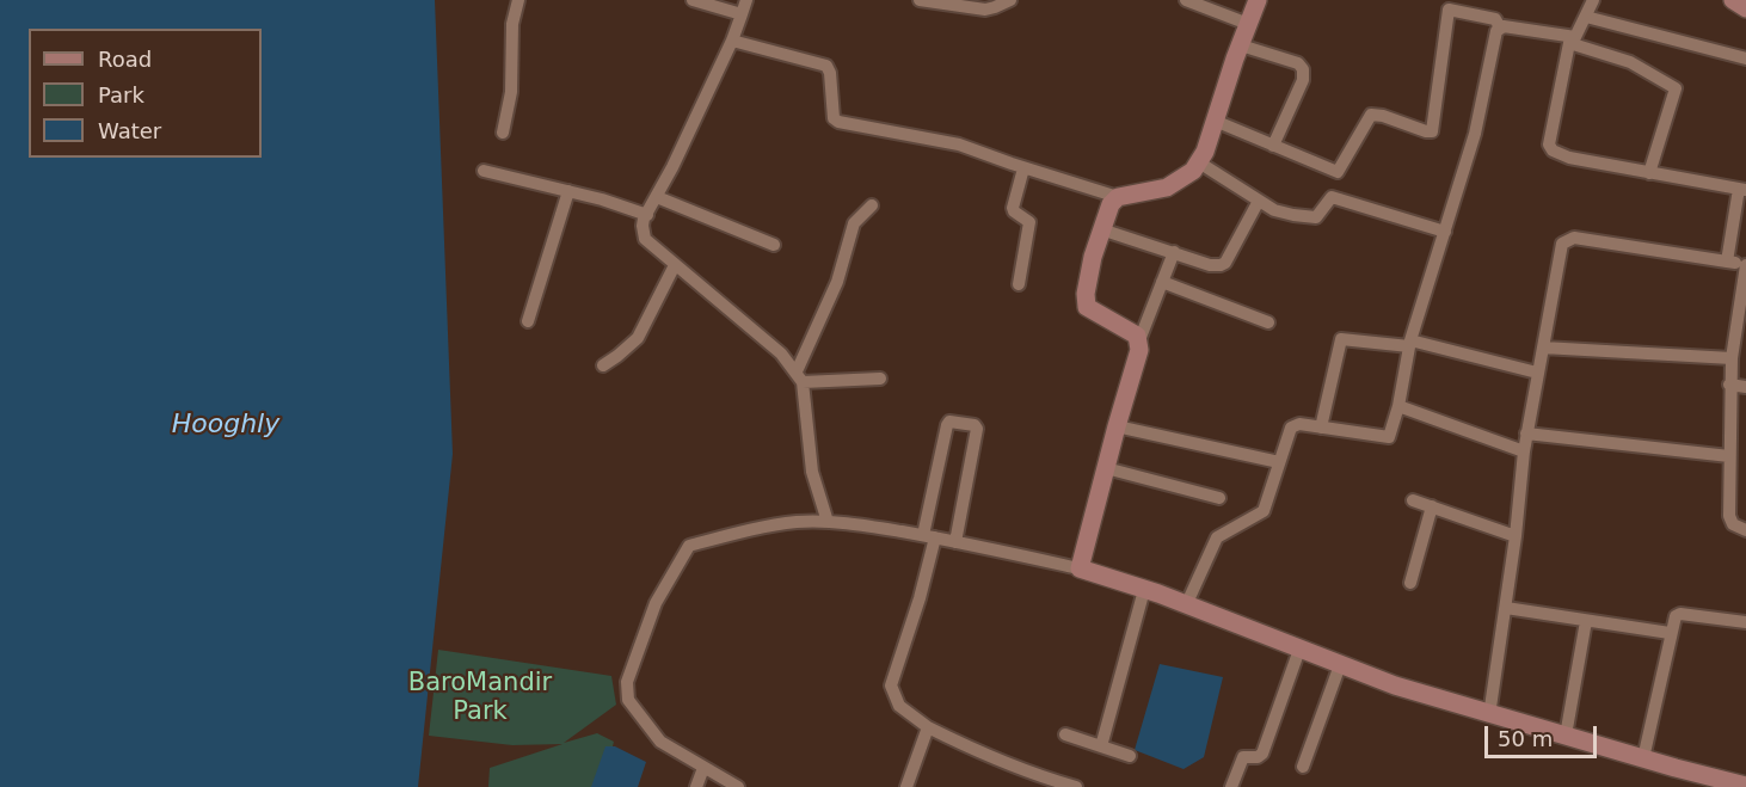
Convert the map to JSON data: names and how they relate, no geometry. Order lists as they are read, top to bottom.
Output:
{
  "water": ["Hooghly"],
  "parks": ["BaroMandir Park"],
  "legend": ["Road", "Park", "Water"],
  "scale_bar": "50 m"
}
